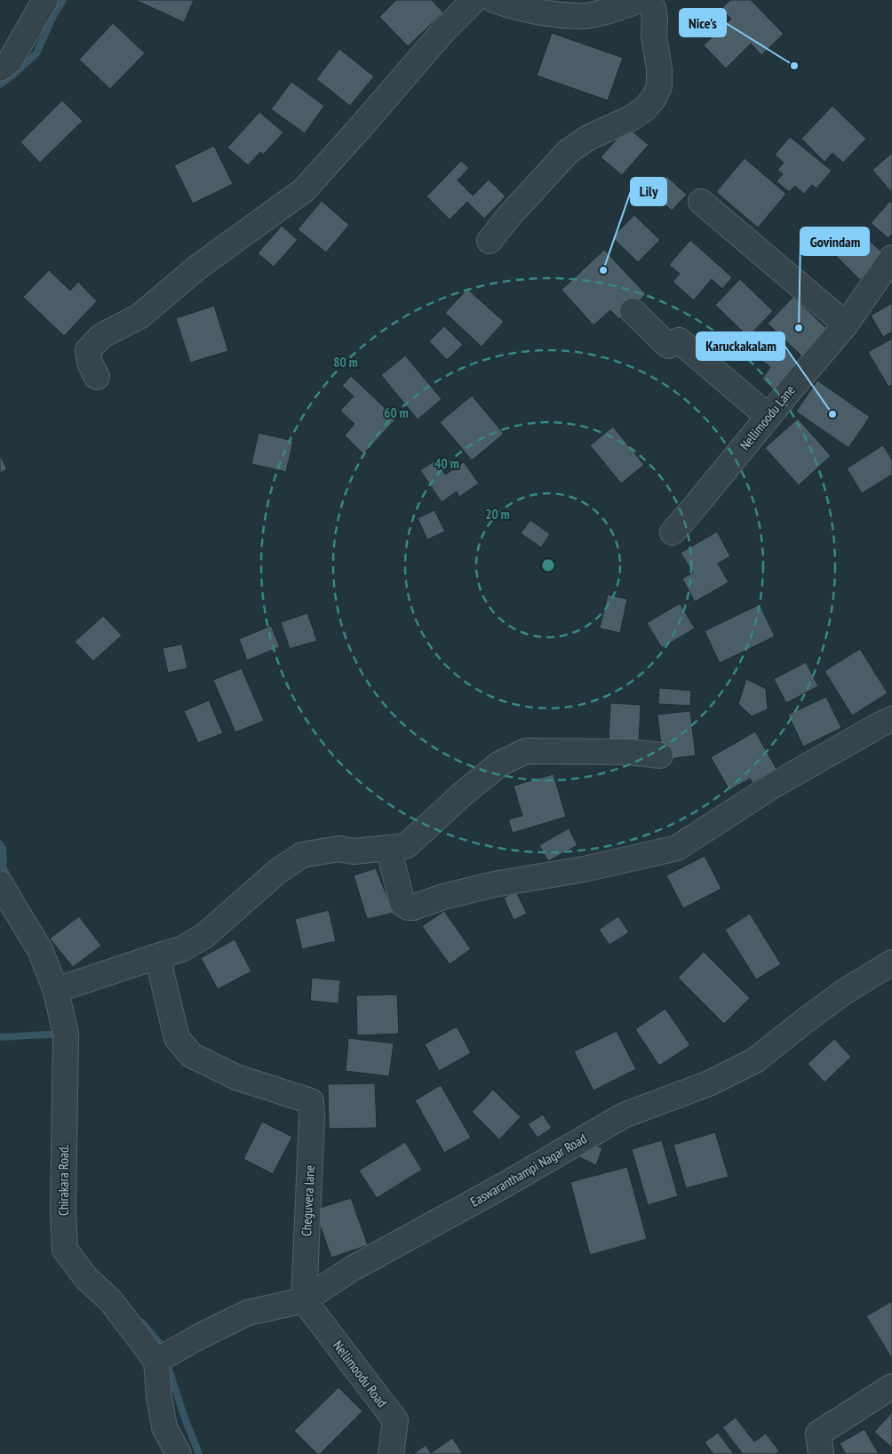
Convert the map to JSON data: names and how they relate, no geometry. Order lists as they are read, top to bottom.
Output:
{
  "streets": {
    "street": [
      "Nellimoodu Lane",
      "Easwaranthampi Nagar Road",
      "Chirakara Road.",
      "Cheguvera lane",
      "Nellimoodu Road"
    ]
  },
  "crossings": [
    ["Easwaranthampi Nagar Road", "Chirakara Road."],
    ["Easwaranthampi Nagar Road", "Cheguvera lane"],
    ["Easwaranthampi Nagar Road", "Nellimoodu Road"],
    ["Cheguvera lane", "Nellimoodu Road"]
  ],
  "places": [
    "Nice's",
    "Lily",
    "Govindam",
    "Karuckakalam"
  ],
  "rings": [
    "80 m",
    "60 m",
    "40 m",
    "20 m"
  ]
}
